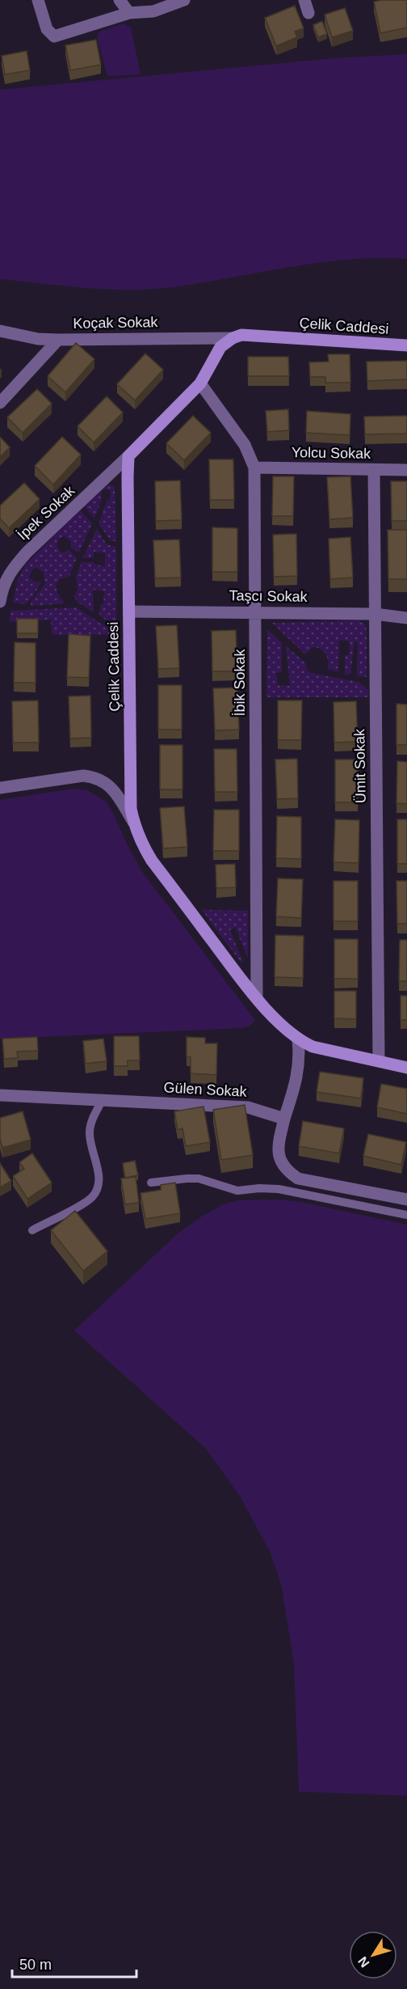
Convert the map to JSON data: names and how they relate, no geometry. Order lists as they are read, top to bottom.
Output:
{
  "streets": {
    "street": [
      "Koçak Sokak",
      "Çelik Caddesi",
      "Yolcu Sokak",
      "İpek Sokak",
      "Taşcı Sokak",
      "İbik Sokak",
      "Ümit Sokak",
      "Gülen Sokak"
    ]
  },
  "crossings": [
    ["Koçak Sokak", "Çelik Caddesi"],
    ["Çelik Caddesi", "İpek Sokak"],
    ["Çelik Caddesi", "Taşcı Sokak"],
    ["Çelik Caddesi", "İbik Sokak"],
    ["Çelik Caddesi", "Ümit Sokak"],
    ["Yolcu Sokak", "İbik Sokak"],
    ["Yolcu Sokak", "Ümit Sokak"],
    ["Taşcı Sokak", "İbik Sokak"],
    ["Taşcı Sokak", "Ümit Sokak"]
  ],
  "scale_bar": "50 m",
  "north": "bottom left"
}
